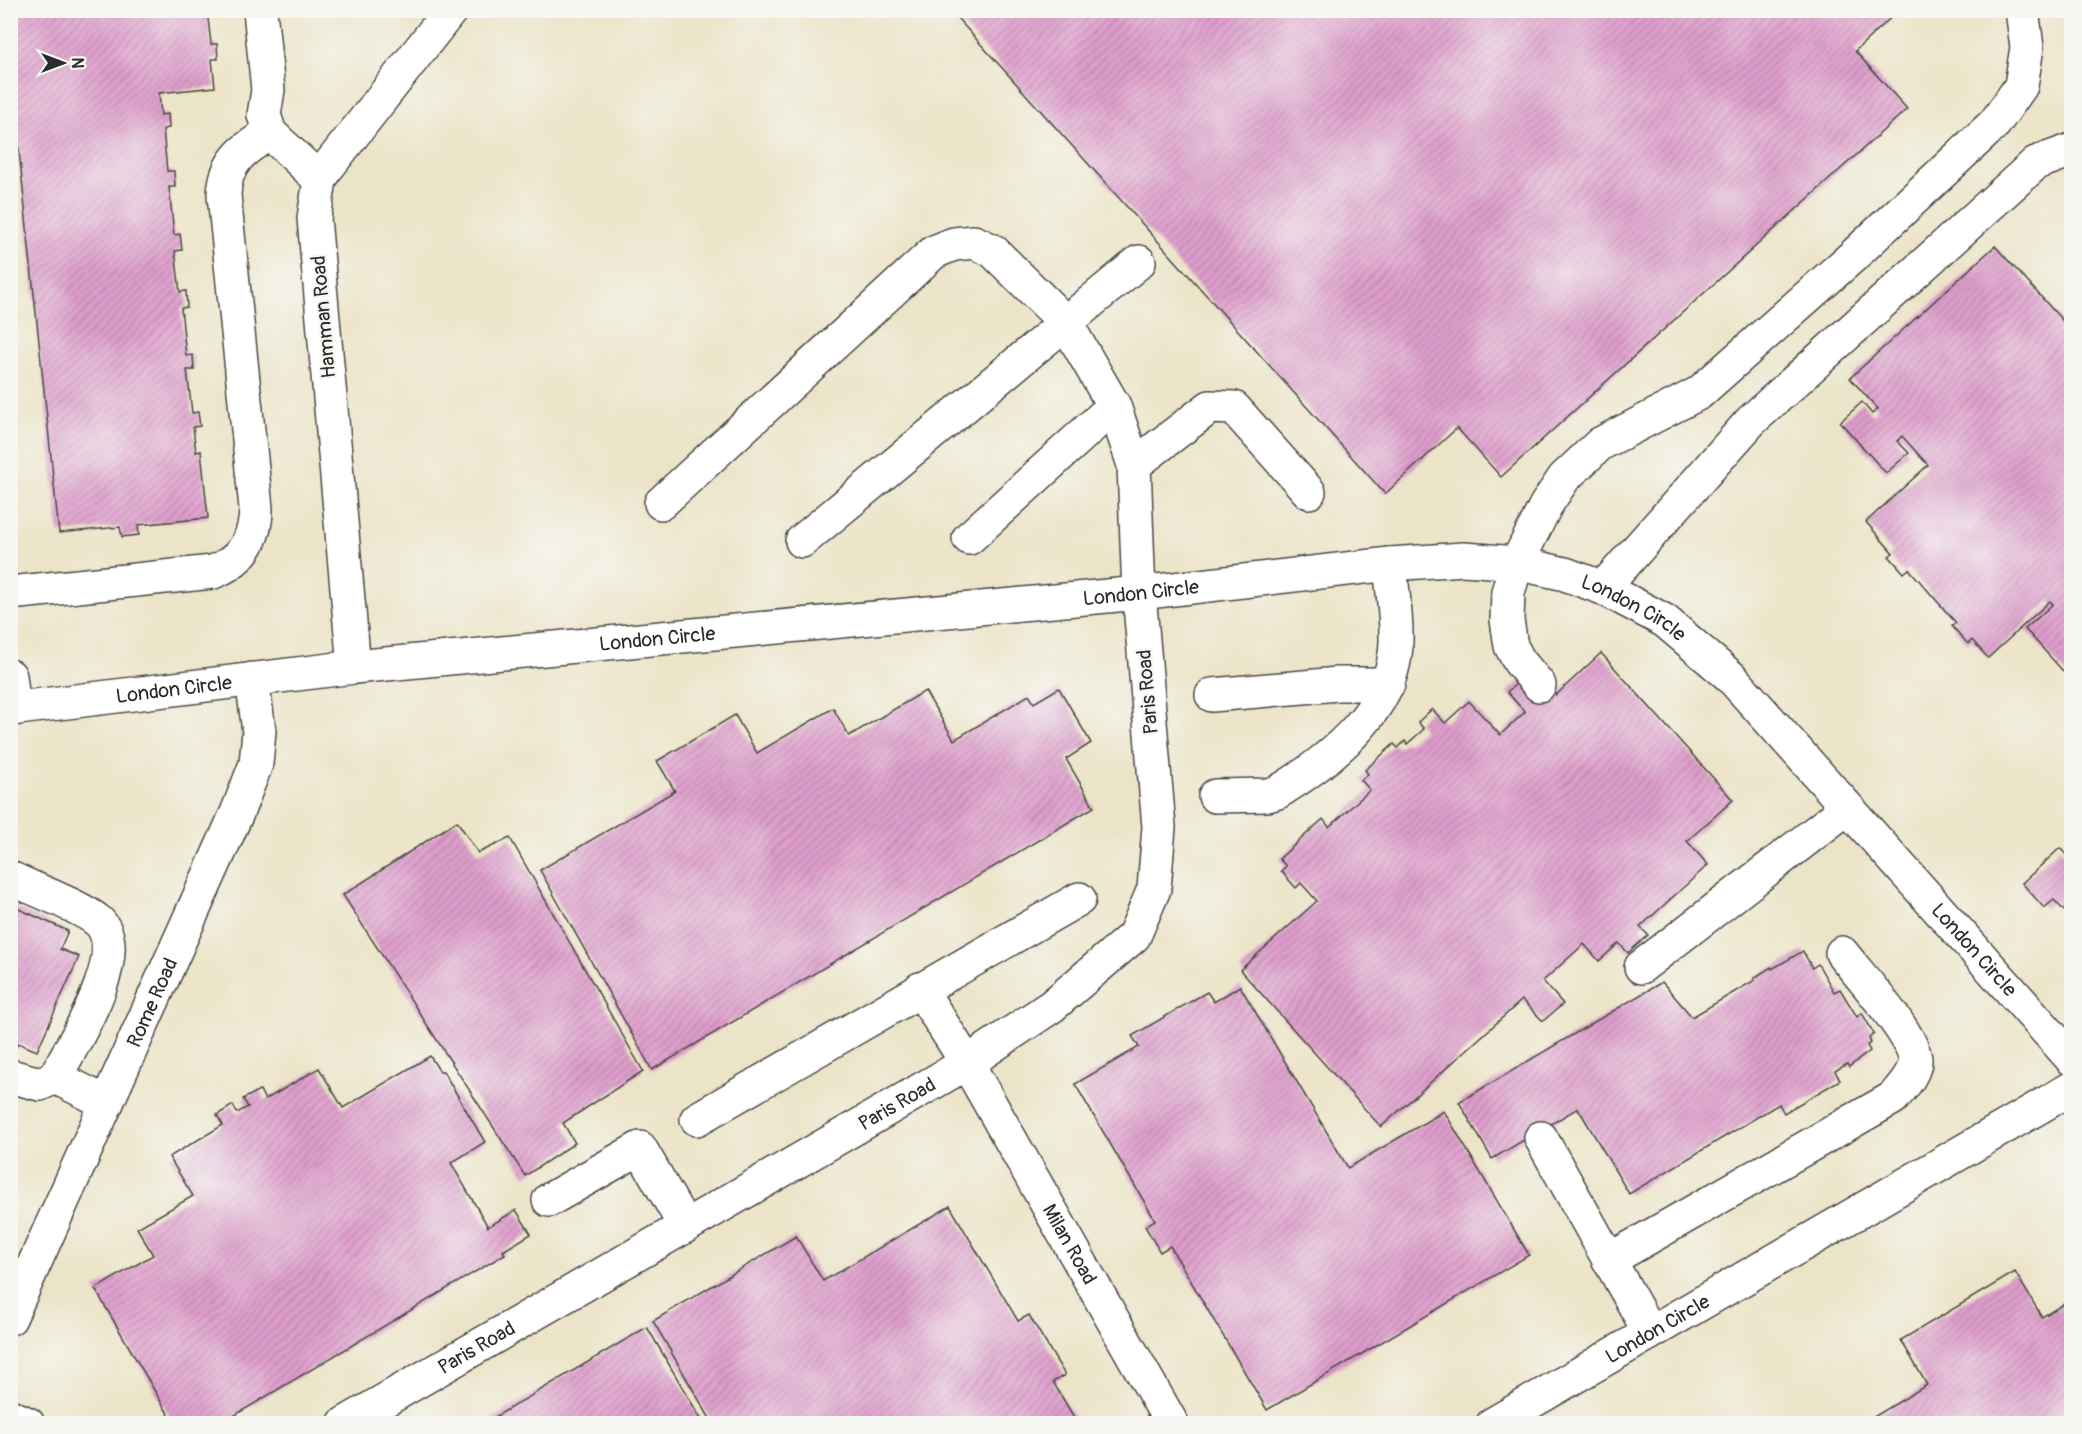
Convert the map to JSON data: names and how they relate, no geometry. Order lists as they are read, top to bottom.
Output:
{
  "streets": {
    "street": [
      "Hamman Road",
      "London Circle",
      "Paris Road",
      "Rome Road",
      "Milan Road"
    ]
  },
  "crossings": [
    ["Hamman Road", "London Circle"],
    ["London Circle", "Paris Road"],
    ["London Circle", "Rome Road"],
    ["Paris Road", "Milan Road"]
  ],
  "north": "right"
}
